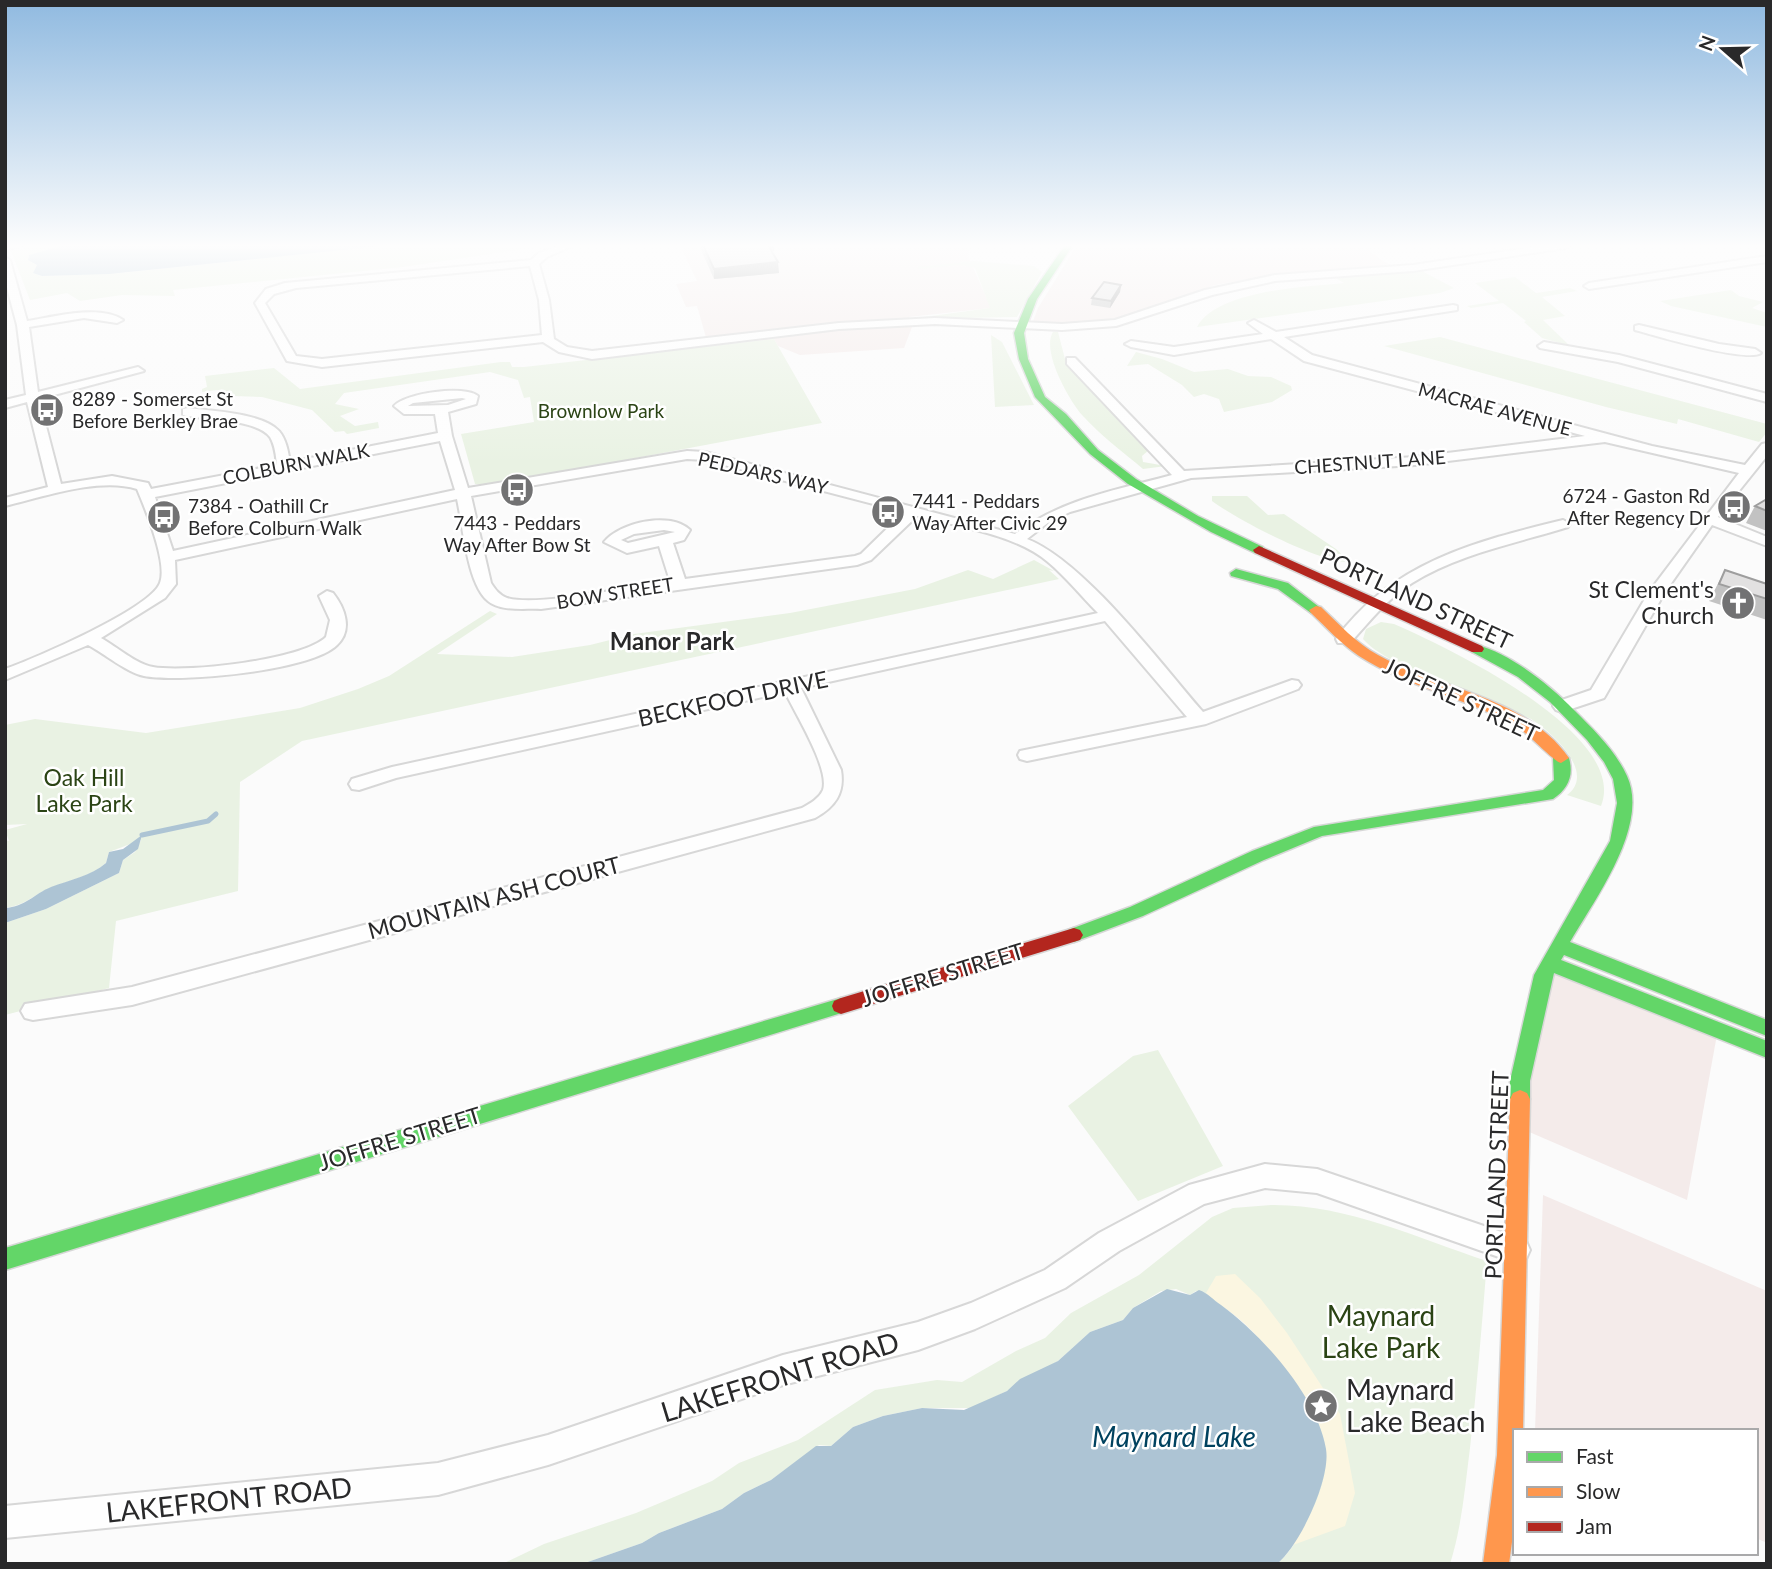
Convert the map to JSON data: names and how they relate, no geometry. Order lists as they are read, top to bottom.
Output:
{
  "streets": {
    "main road": ["PORTLAND STREET", "JOFFRE STREET"],
    "street": [
      "MACRAE AVENUE",
      "CHESTNUT LANE",
      "COLBURN WALK",
      "PEDDARS WAY",
      "BOW STREET",
      "BECKFOOT DRIVE",
      "MOUNTAIN ASH COURT",
      "LAKEFRONT ROAD"
    ]
  },
  "crossings": [
    ["MACRAE AVENUE", "CHESTNUT LANE"],
    ["CHESTNUT LANE", "PEDDARS WAY"],
    ["CHESTNUT LANE", "PORTLAND STREET"],
    ["COLBURN WALK", "BOW STREET"],
    ["PEDDARS WAY", "BOW STREET"],
    ["PEDDARS WAY", "BECKFOOT DRIVE"],
    ["PORTLAND STREET", "LAKEFRONT ROAD"],
    ["BECKFOOT DRIVE", "MOUNTAIN ASH COURT"]
  ],
  "districts": ["Manor Park"],
  "water": ["Maynard Lake"],
  "parks": ["Brownlow Park", "Oak Hill Lake Park", "Maynard Lake Park"],
  "places": {
    "bus stop": [
      "8289 - Somerset St Before Berkley Brae",
      "7443 - Peddars Way After Bow St",
      "6724 - Gaston Rd After Regency Dr",
      "7441 - Peddars Way After Civic 29",
      "7384 - Oathill Cr Before Colburn Walk"
    ],
    "church": ["St Clement's Church"],
    "place": ["Maynard Lake Beach"]
  },
  "legend": ["Fast", "Slow", "Jam"],
  "north": "left"
}
